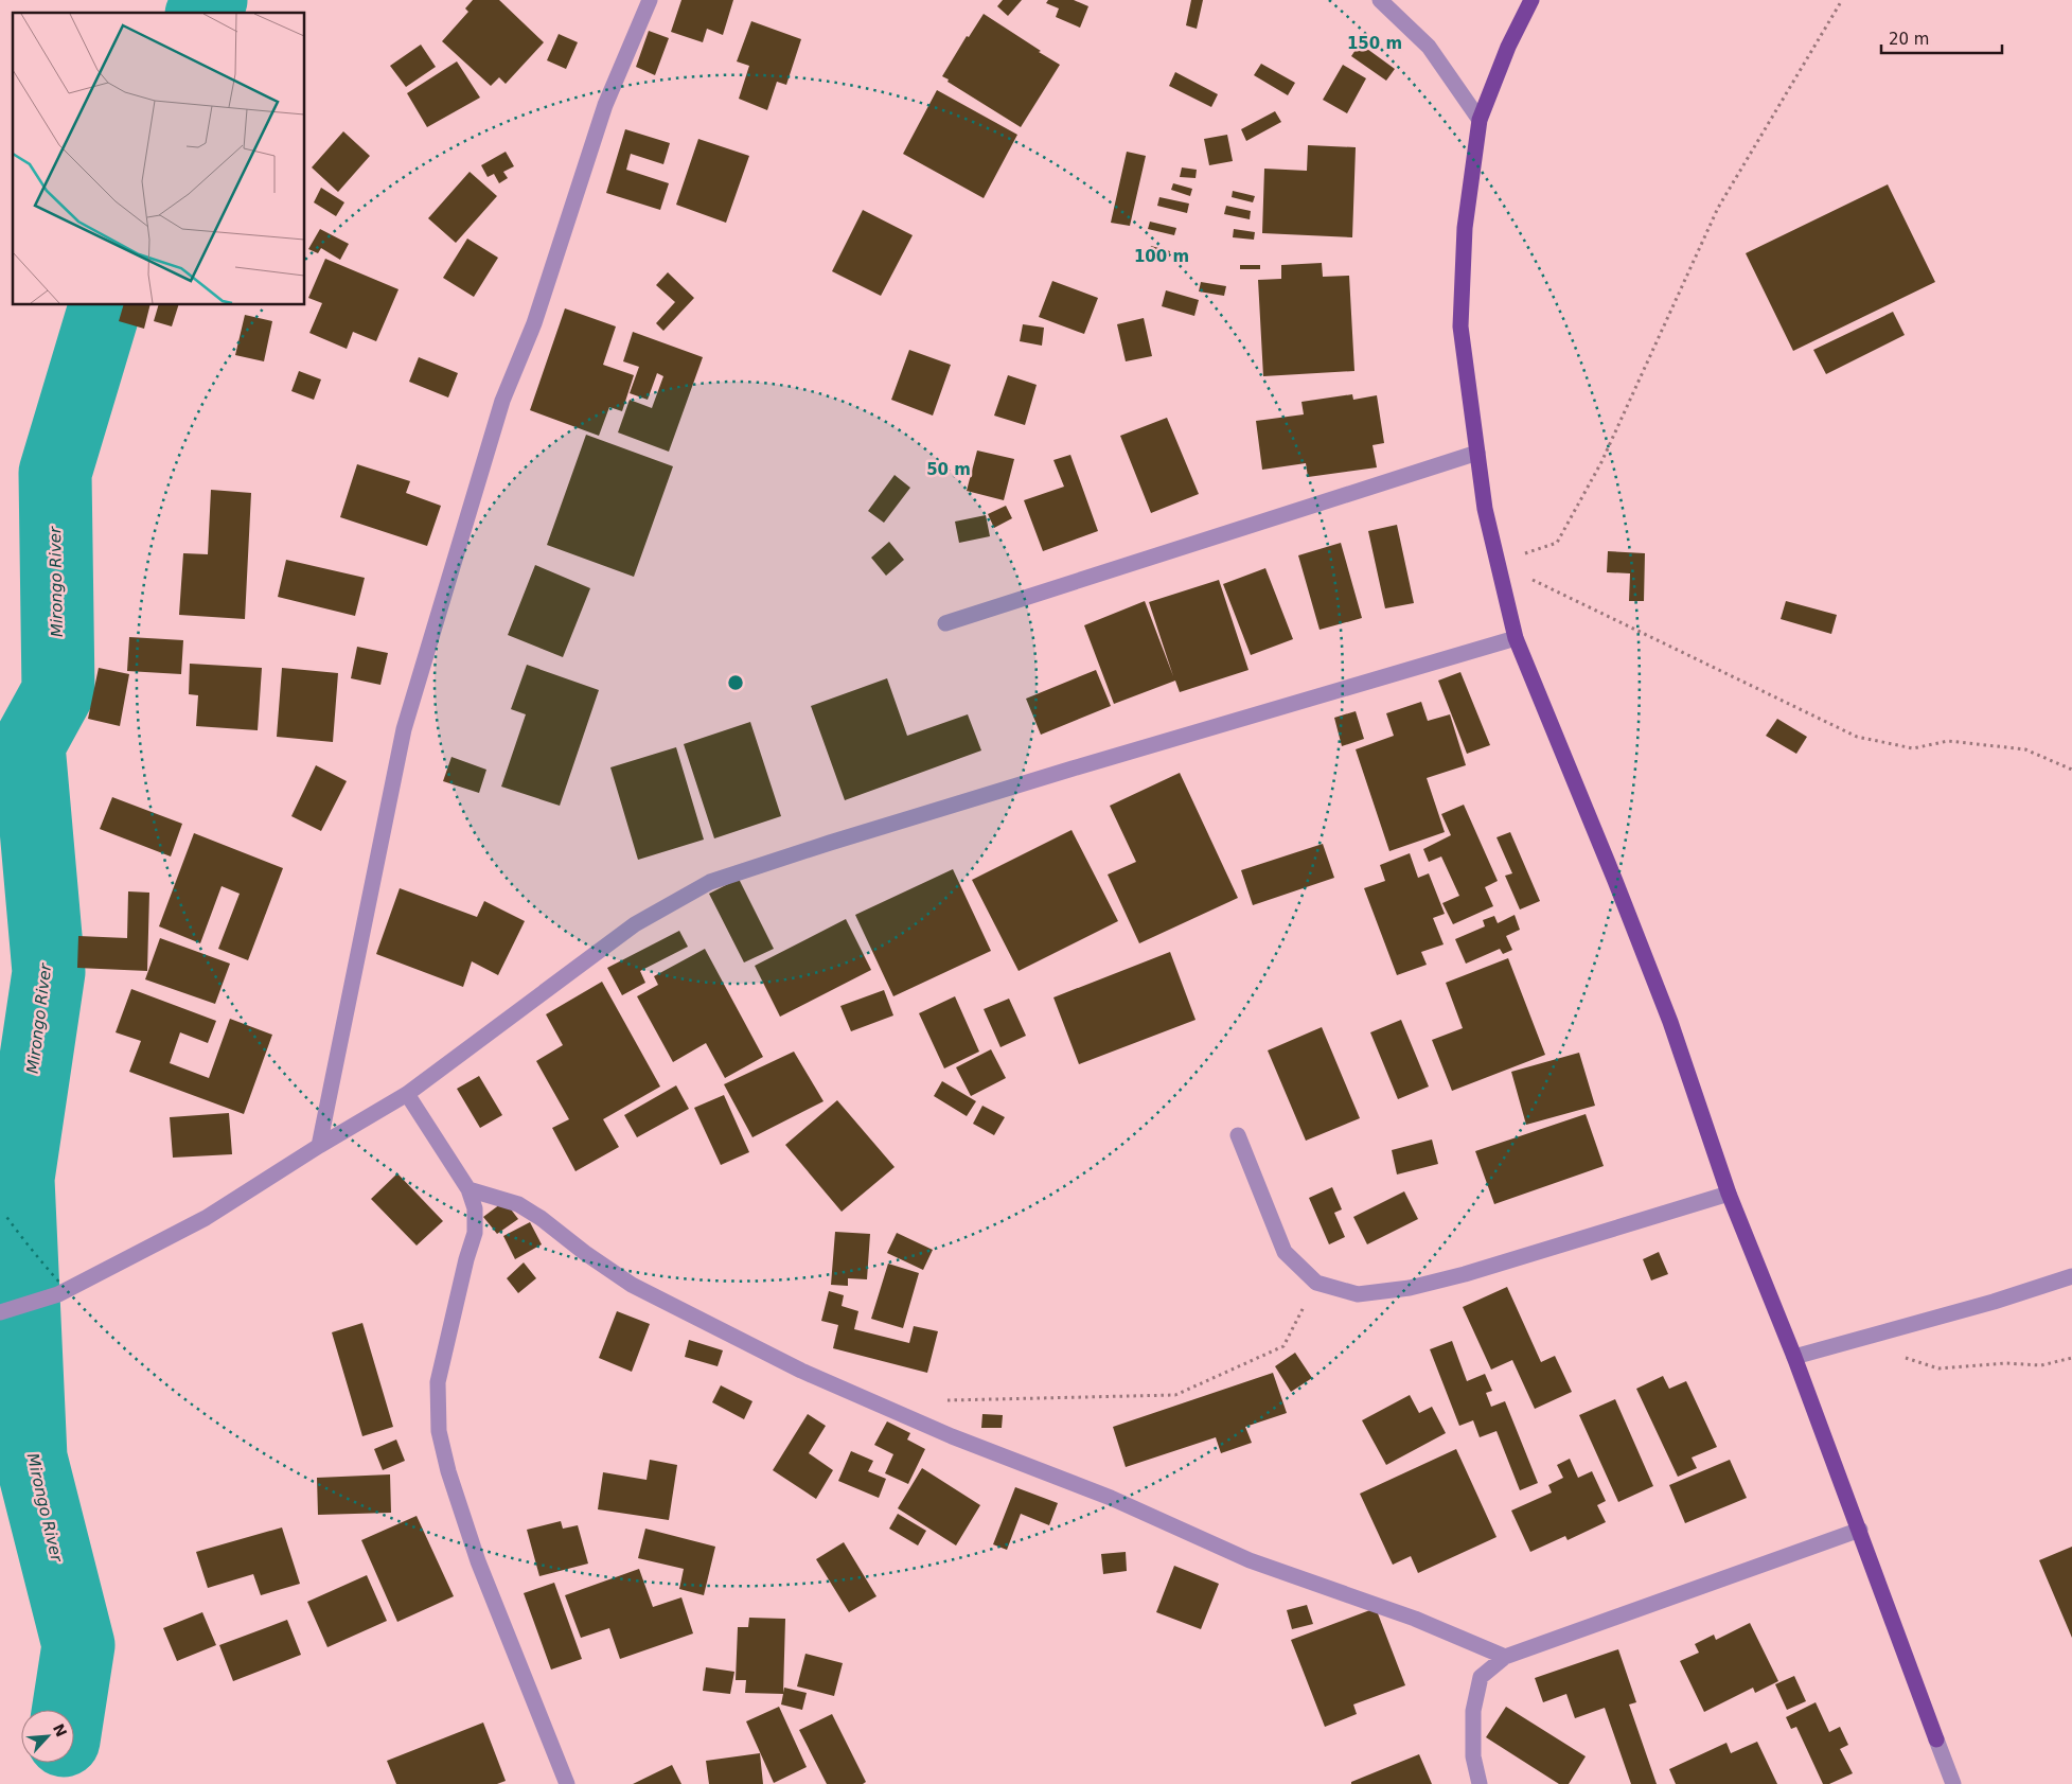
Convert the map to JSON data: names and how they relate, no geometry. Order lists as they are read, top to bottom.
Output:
{
  "water": ["Mirongo River"],
  "scale_bar": "20 m",
  "north": "top right",
  "rings": ["150 m", "100 m", "50 m"]
}
